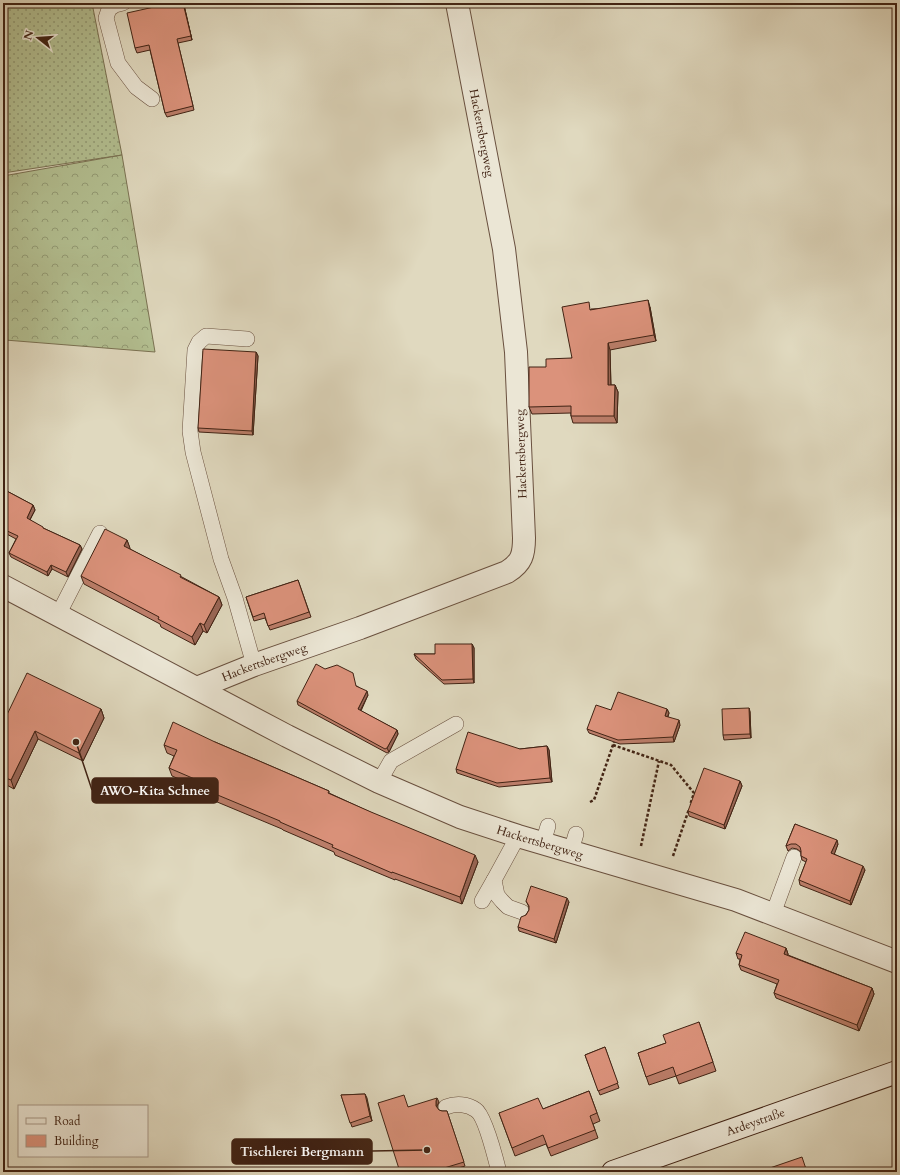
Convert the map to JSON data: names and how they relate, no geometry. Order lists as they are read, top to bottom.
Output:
{
  "streets": {
    "street": ["Hackertsbergweg", "Ardeystraße"]
  },
  "places": ["AWO-Kita Schnee", "Tischlerei Bergmann"],
  "legend": ["Road", "Building"],
  "north": "left"
}
